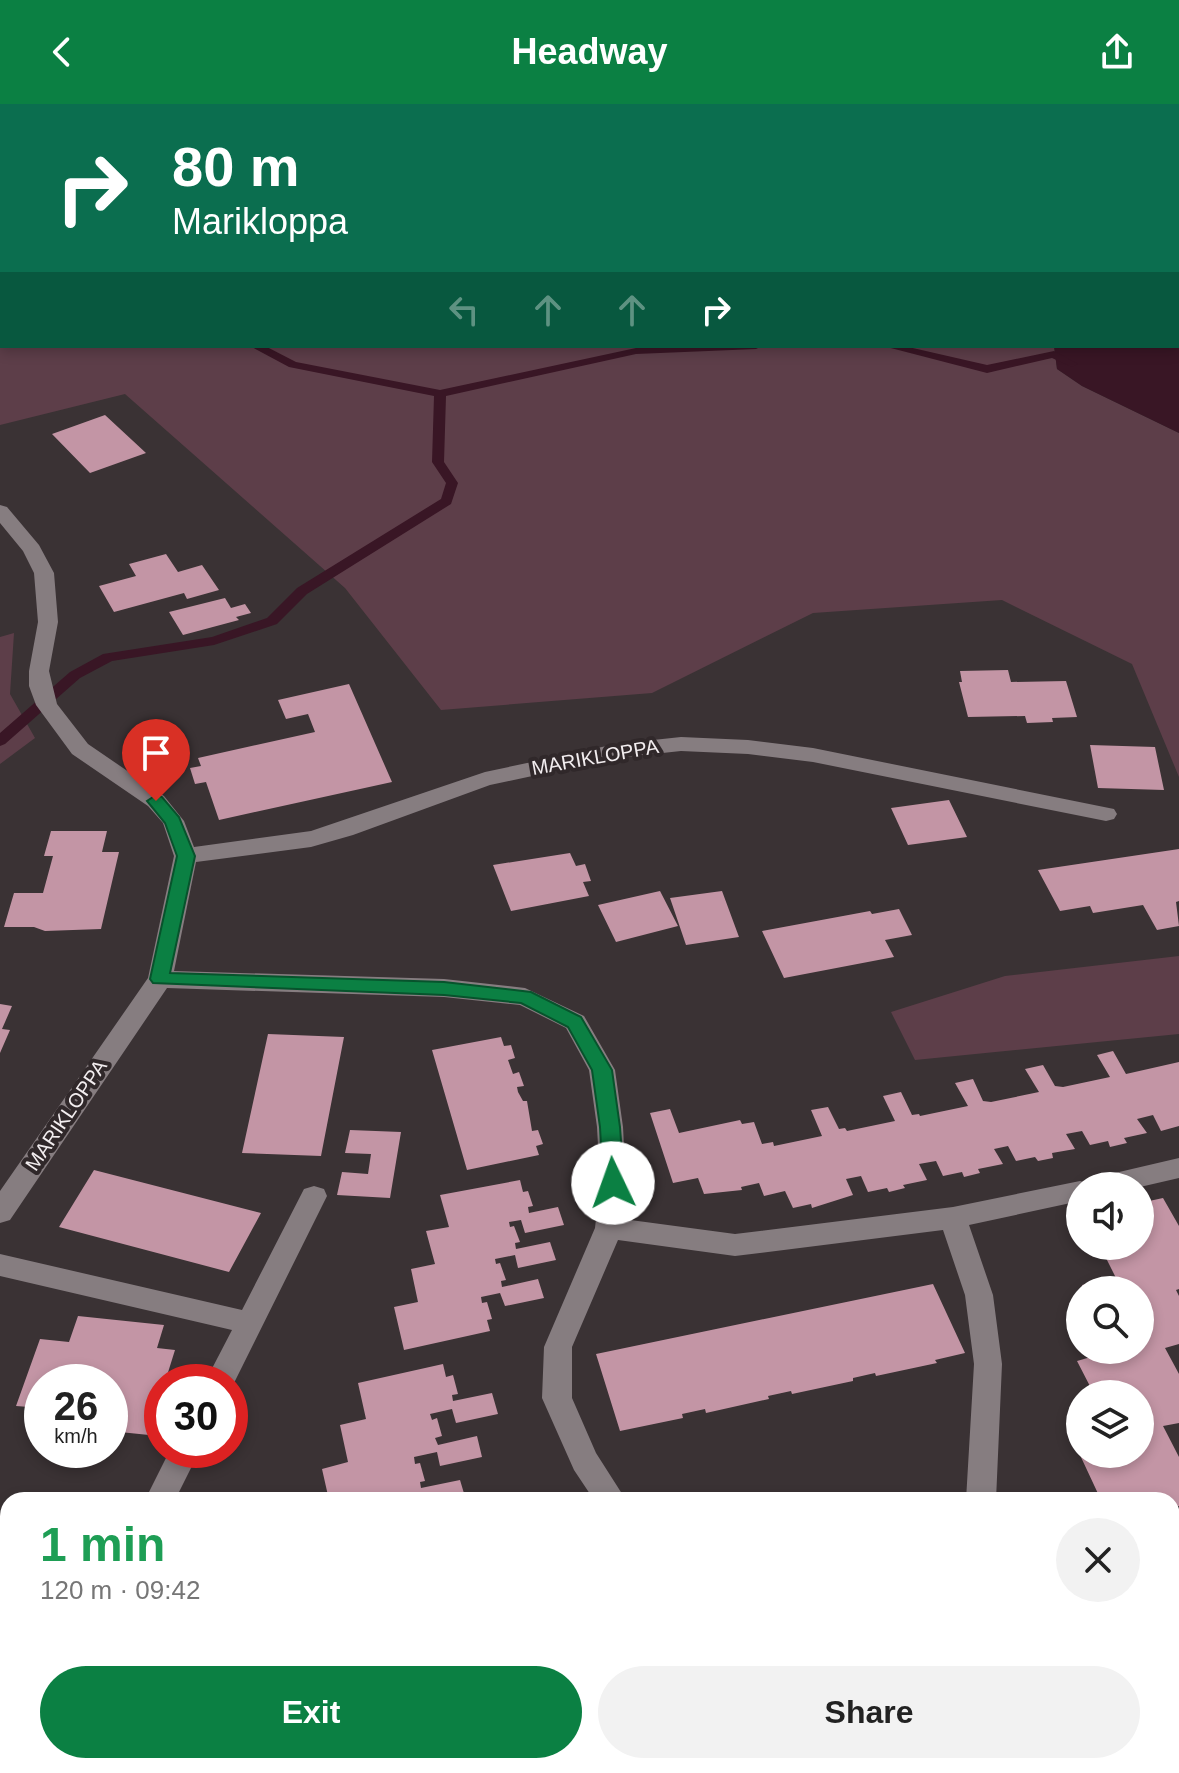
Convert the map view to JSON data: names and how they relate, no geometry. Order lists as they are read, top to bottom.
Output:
{
  "streets": {
    "street": ["MARIKLOPPA"]
  },
  "page": {
    "header": "Headway",
    "turn": ["80 m", "Marikloppa"],
    "speed": "26 km/h",
    "limit": "30",
    "heading": ["1 min", "120 m · 09:42"],
    "buttons": ["Exit", "Share"]
  }
}
